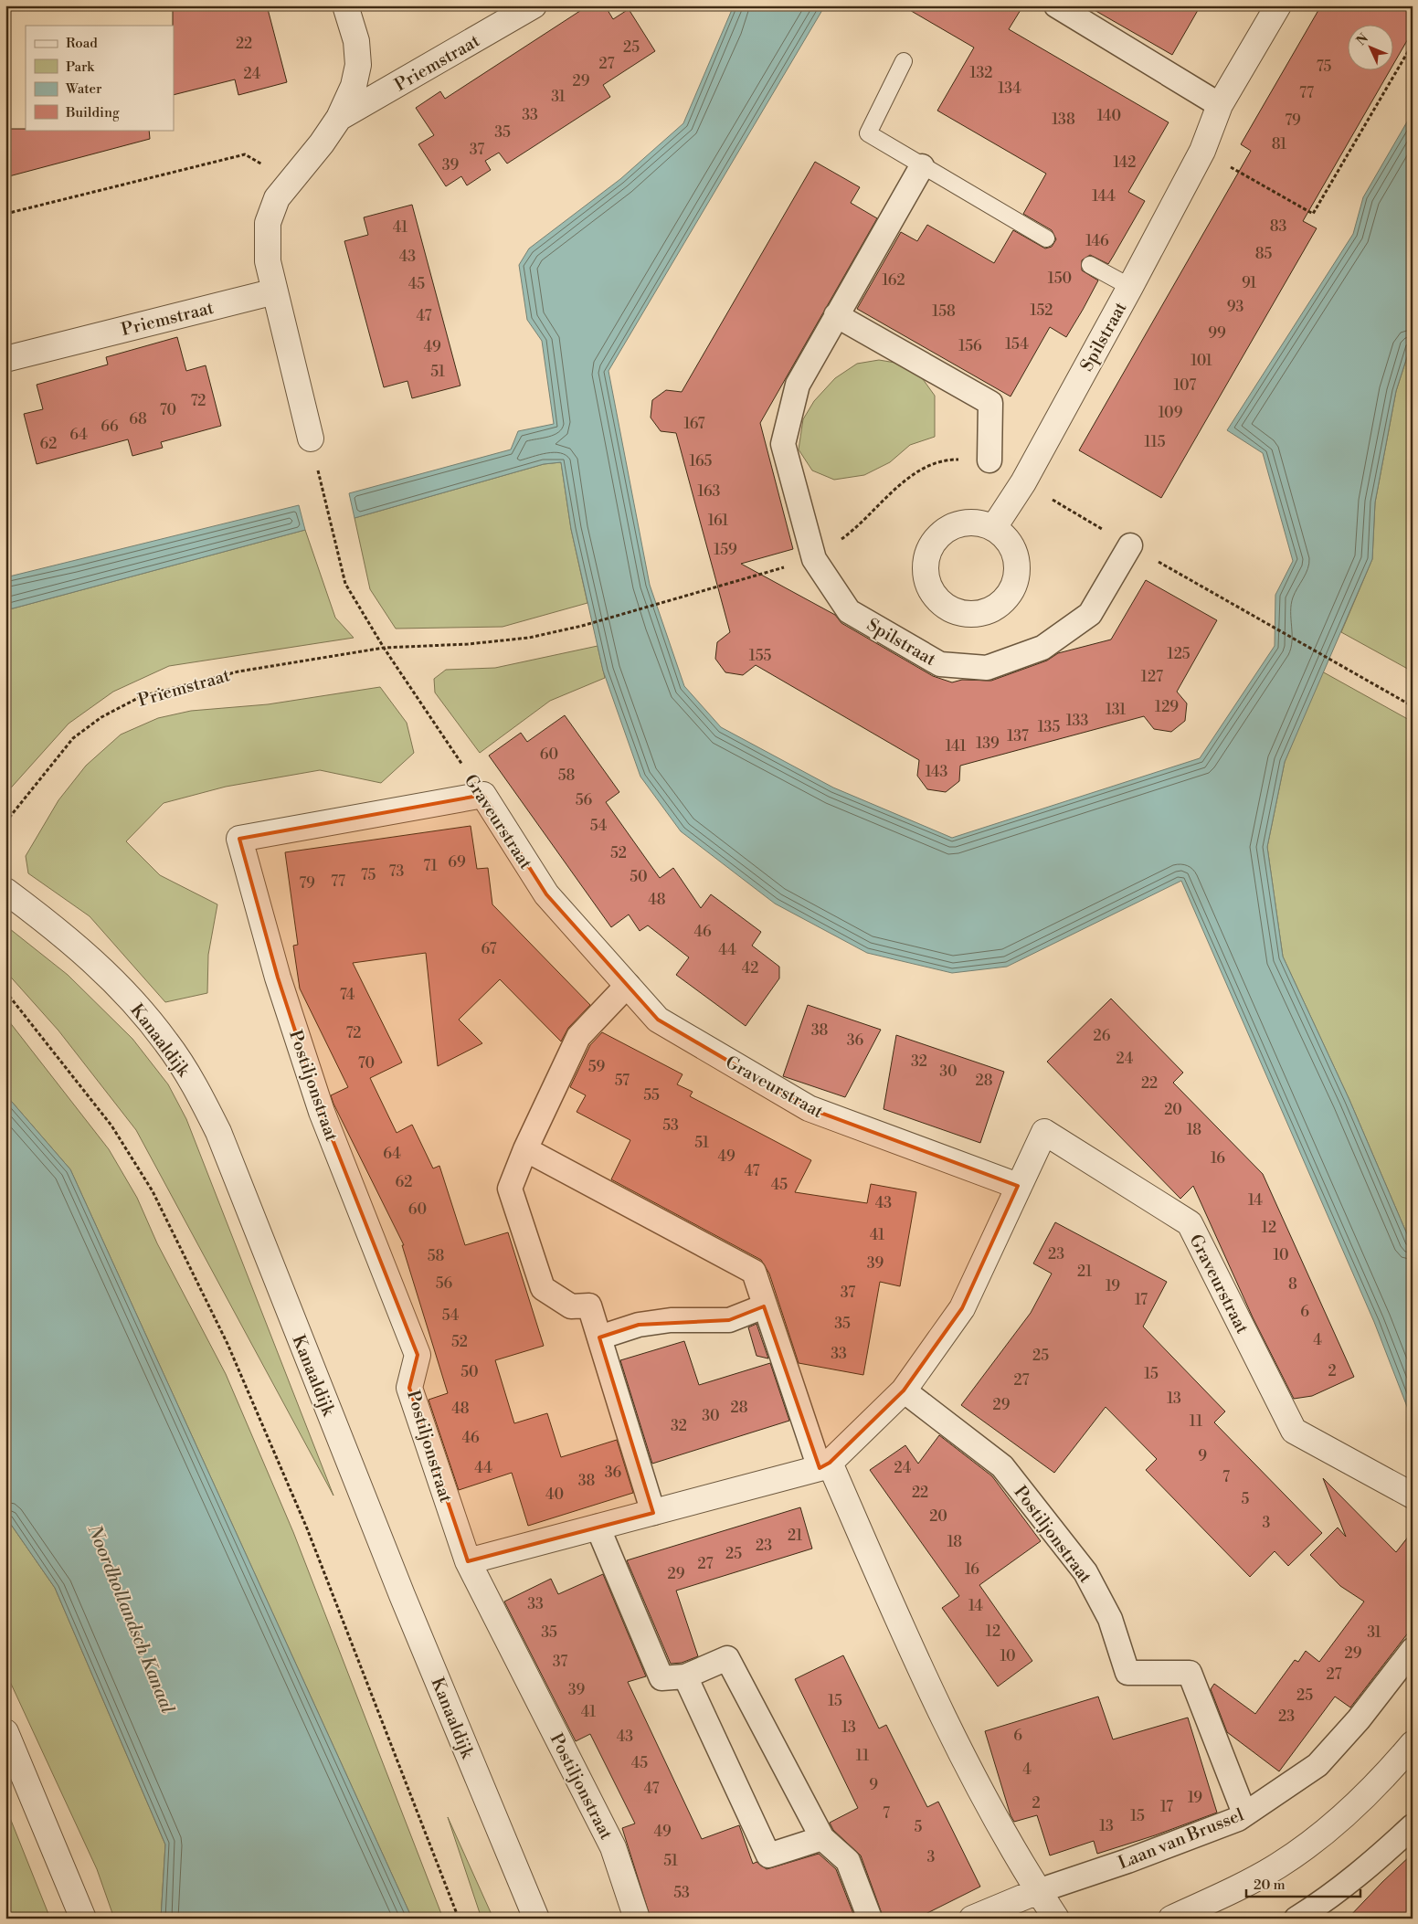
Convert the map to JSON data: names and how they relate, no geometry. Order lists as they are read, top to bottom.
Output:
{
  "streets": {
    "street": [
      "Priemstraat",
      "Spilstraat",
      "Graveurstraat",
      "Kanaaldijk",
      "Postiljonstraat",
      "Laan van Brussel"
    ]
  },
  "crossings": [
    ["Priemstraat", "Spilstraat"],
    ["Priemstraat", "Graveurstraat"],
    ["Graveurstraat", "Postiljonstraat"],
    ["Postiljonstraat", "Laan van Brussel"]
  ],
  "water": ["Noordhollandsch Kanaal"],
  "house_numbers": [
    "22",
    "25",
    "27",
    "75",
    "132",
    "24",
    "29",
    "134",
    "77",
    "31",
    "33",
    "140",
    "138",
    "79",
    "35",
    "81",
    "37",
    "142",
    "39",
    "144",
    "83",
    "41",
    "146",
    "85",
    "43",
    "150",
    "162",
    "91",
    "45",
    "93",
    "152",
    "158",
    "47",
    "99",
    "154",
    "156",
    "49",
    "101",
    "51",
    "107",
    "72",
    "70",
    "109",
    "68",
    "167",
    "66",
    "64",
    "115",
    "62",
    "165",
    "163",
    "161",
    "159",
    "125",
    "155",
    "127",
    "129",
    "131",
    "133",
    "135",
    "137",
    "139",
    "141",
    "60",
    "143",
    "58",
    "56",
    "54",
    "52",
    "69",
    "71",
    "73",
    "75",
    "50",
    "77",
    "79",
    "48",
    "46",
    "67",
    "44",
    "42",
    "74",
    "38",
    "72",
    "26",
    "36",
    "24",
    "32",
    "70",
    "59",
    "30",
    "57",
    "28",
    "22",
    "55",
    "20",
    "53",
    "18",
    "51",
    "64",
    "49",
    "16",
    "47",
    "62",
    "45",
    "14",
    "43",
    "60",
    "12",
    "41",
    "23",
    "10",
    "58",
    "39",
    "21",
    "56",
    "8",
    "19",
    "37",
    "17",
    "6",
    "54",
    "35",
    "4",
    "52",
    "33",
    "25",
    "2",
    "50",
    "15",
    "27",
    "13",
    "29",
    "28",
    "48",
    "30",
    "11",
    "32",
    "46",
    "9",
    "44",
    "24",
    "36",
    "7",
    "38",
    "22",
    "40",
    "5",
    "20",
    "3",
    "21",
    "18",
    "23",
    "25",
    "27",
    "16",
    "29",
    "33",
    "14",
    "12",
    "35",
    "31",
    "29",
    "10",
    "37",
    "27",
    "39",
    "25",
    "15",
    "41",
    "23",
    "13",
    "6",
    "43",
    "11",
    "45",
    "4",
    "9",
    "47",
    "19",
    "2",
    "17",
    "7",
    "15",
    "13",
    "5",
    "49",
    "3",
    "51",
    "53"
  ],
  "legend": [
    "Road",
    "Park",
    "Water",
    "Building"
  ],
  "scale_bar": "20 m",
  "north": "top left"
}
